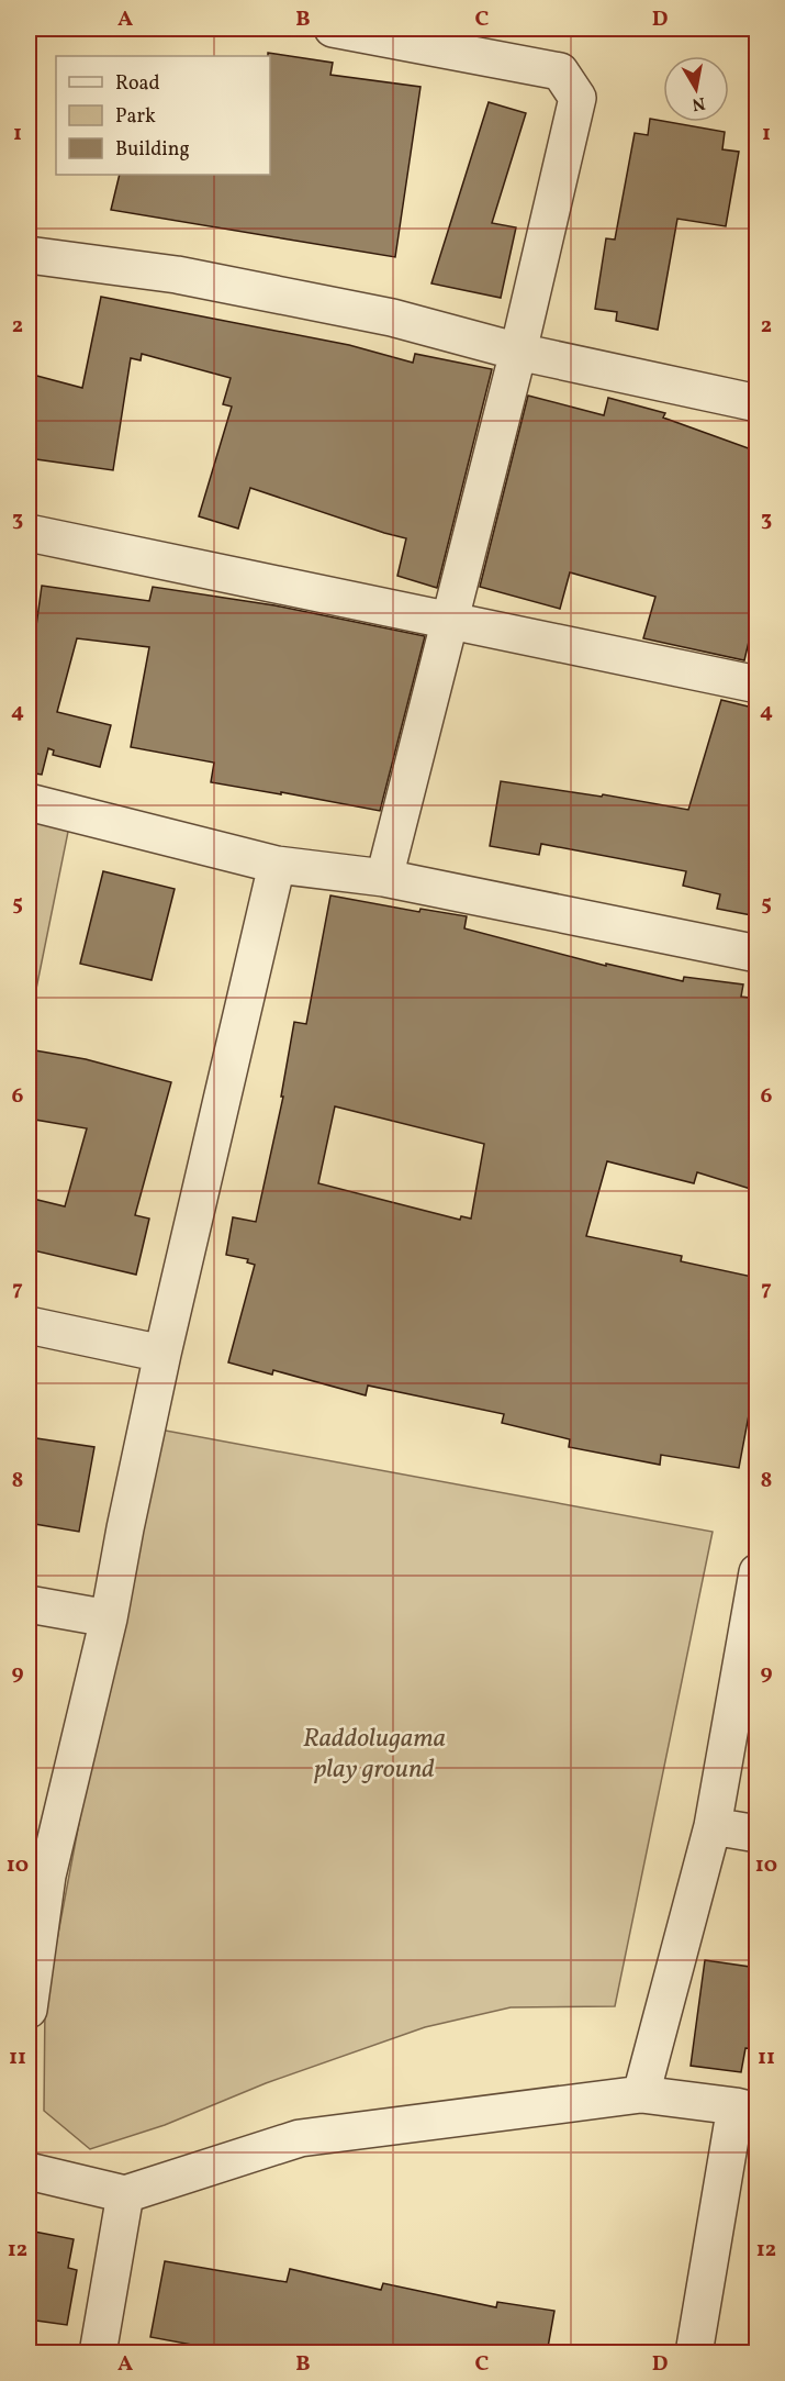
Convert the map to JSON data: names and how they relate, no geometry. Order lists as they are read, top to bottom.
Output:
{
  "parks": ["Raddolugama play ground"],
  "legend": ["Road", "Park", "Building"],
  "north": "bottom",
  "grid": {
    "columns": [
      "A",
      "B",
      "C",
      "D"
    ],
    "rows": [
      "1",
      "2",
      "3",
      "4",
      "5",
      "6",
      "7",
      "8",
      "9",
      "10",
      "11",
      "12"
    ]
  }
}
